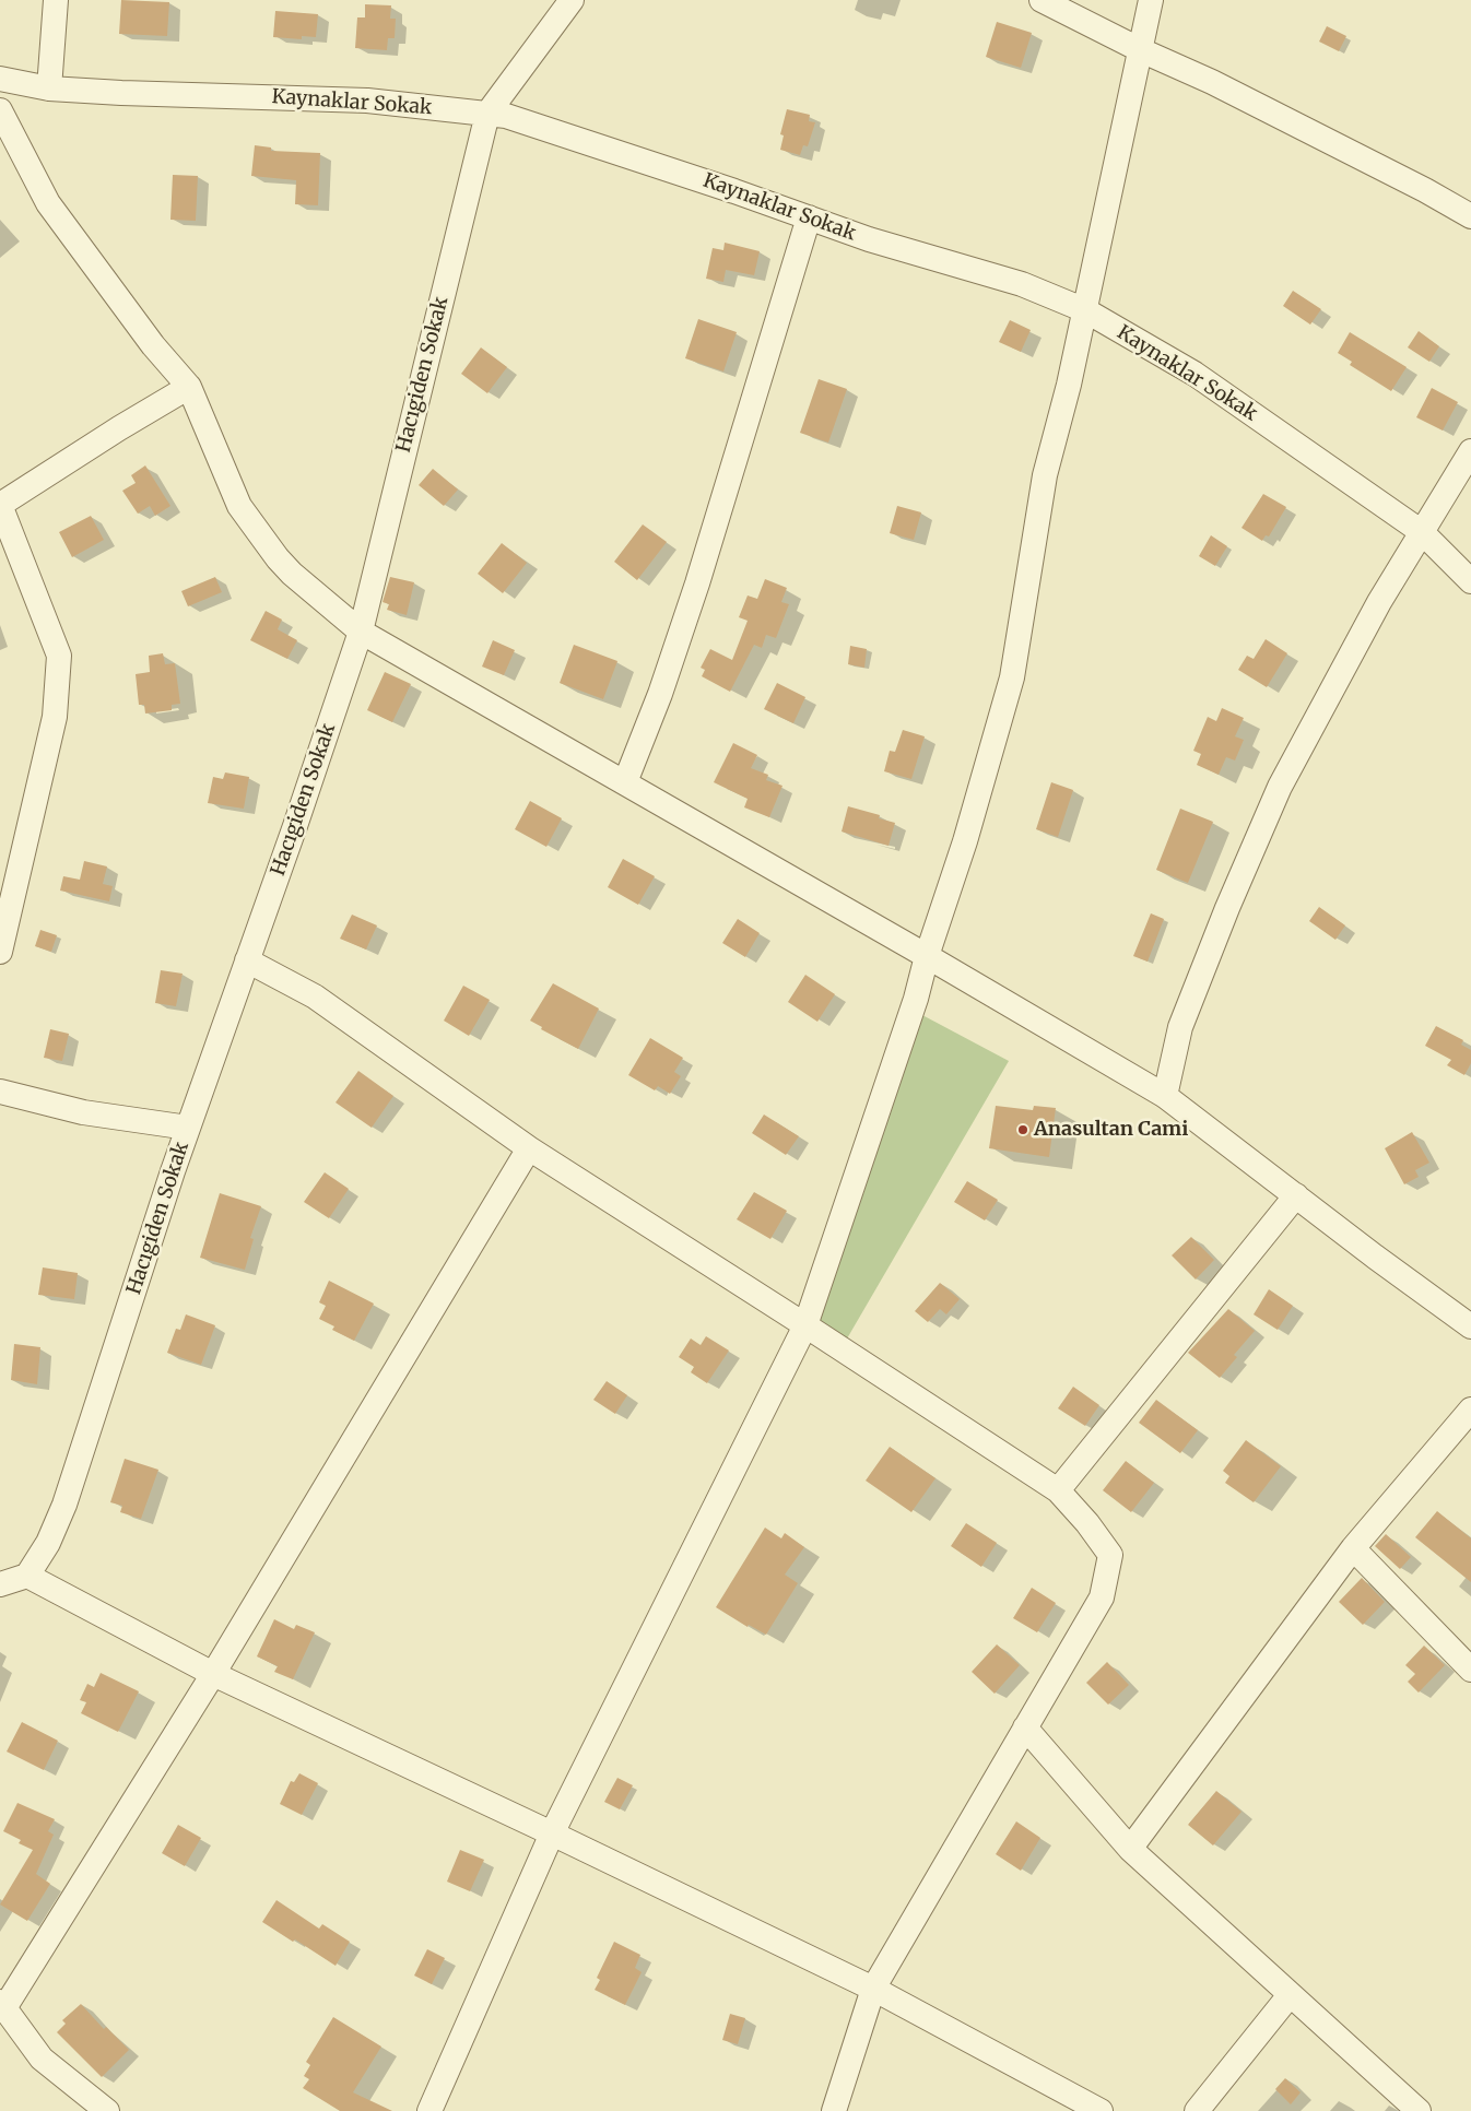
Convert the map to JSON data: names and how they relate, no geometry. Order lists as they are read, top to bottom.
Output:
{
  "streets": {
    "street": ["Kaynaklar Sokak", "Hacıgiden Sokak"]
  },
  "crossings": [
    ["Kaynaklar Sokak", "Hacıgiden Sokak"]
  ],
  "places": ["Anasultan Cami"]
}
